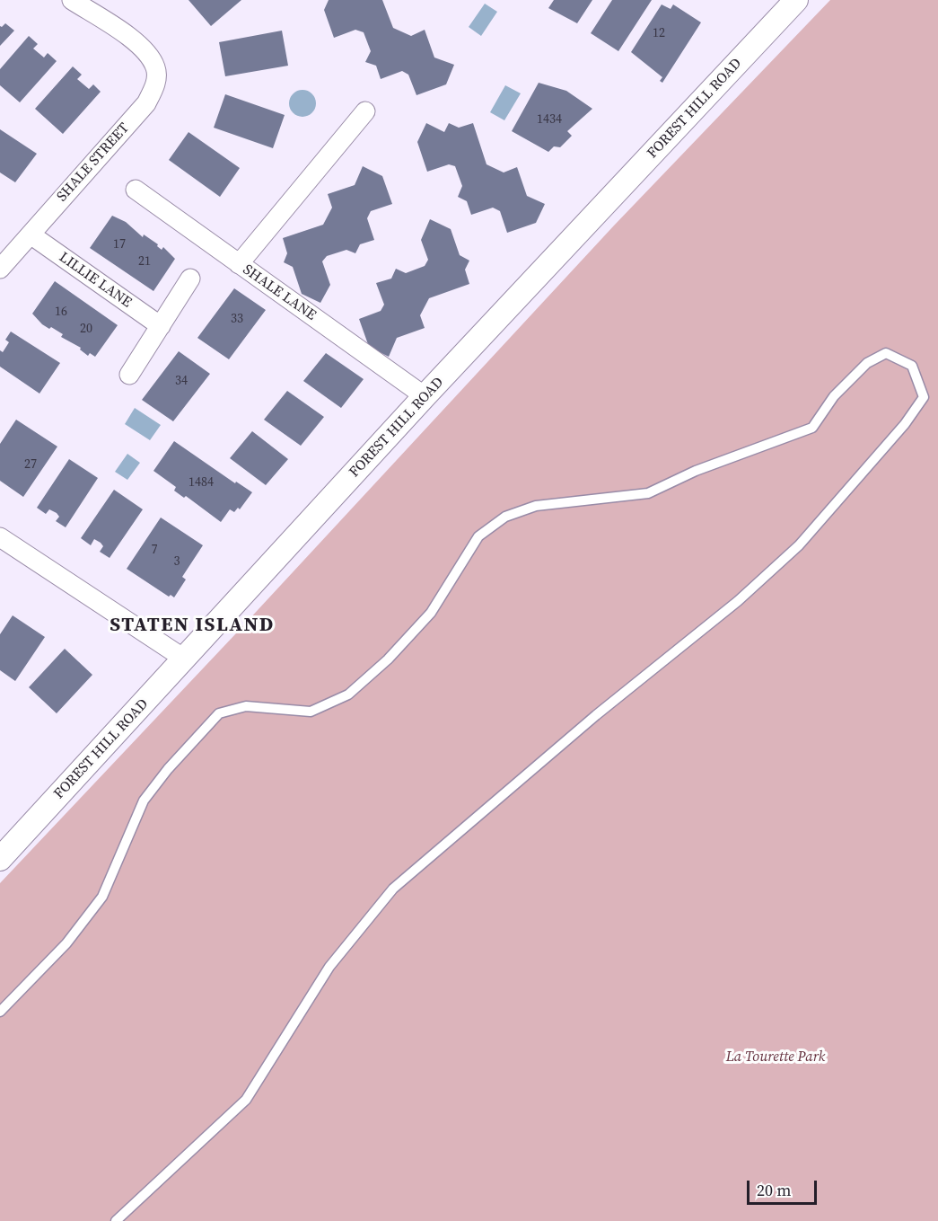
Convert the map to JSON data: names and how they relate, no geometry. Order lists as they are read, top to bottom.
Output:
{
  "streets": {
    "street": [
      "FOREST HILL ROAD",
      "SHALE STREET",
      "LILLIE LANE",
      "SHALE LANE"
    ]
  },
  "crossings": [
    ["FOREST HILL ROAD", "SHALE LANE"],
    ["SHALE STREET", "LILLIE LANE"]
  ],
  "districts": ["STATEN ISLAND"],
  "parks": ["La Tourette Park"],
  "house_numbers": [
    "12",
    "1434",
    "17",
    "21",
    "16",
    "33",
    "20",
    "34",
    "27",
    "1484",
    "7",
    "3"
  ],
  "scale_bar": "20 m"
}
